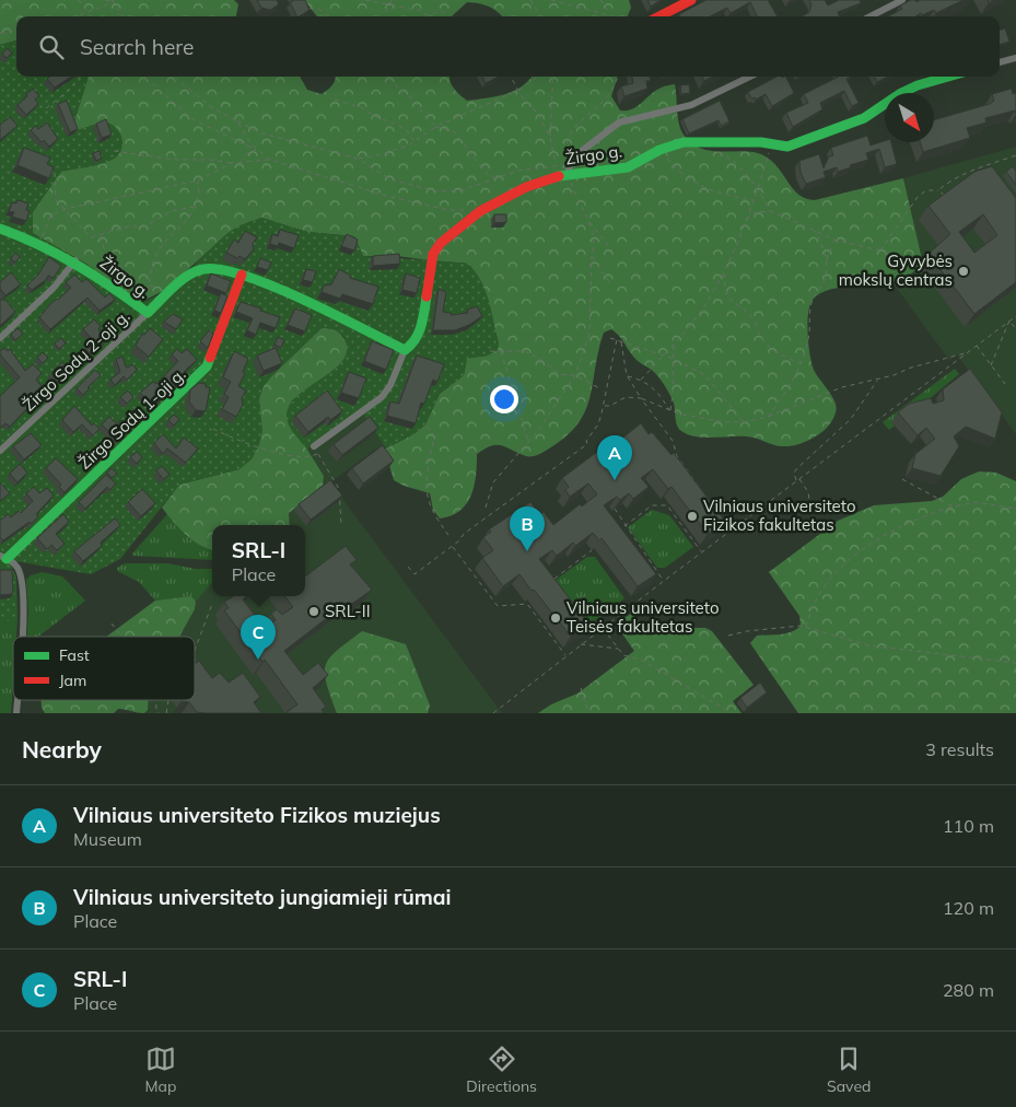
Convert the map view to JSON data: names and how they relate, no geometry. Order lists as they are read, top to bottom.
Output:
{
  "streets": {
    "street": ["Žirgo g.", "Žirgo Sodų 2-oji g.", "Žirgo Sodų 1-oji g."]
  },
  "crossings": [
    ["Žirgo g.", "Žirgo Sodų 2-oji g."],
    ["Žirgo g.", "Žirgo Sodų 1-oji g."]
  ],
  "places": [
    "Gyvybės mokslų centras",
    "Vilniaus universiteto Fizikos fakultetas",
    "SRL-II",
    "Vilniaus universiteto Teisės fakultetas"
  ],
  "legend": ["Fast", "Jam"],
  "north": "bottom right",
  "page": {
    "search": "Search here",
    "pins": ["A", "B", "C"],
    "popup": ["SRL-I", "Place"],
    "heading": ["Nearby", "3 results"],
    "list": [
      {
        "mark": "A",
        "name": "Vilniaus universiteto Fizikos muziejus",
        "note": "Museum",
        "value": "110 m"
      },
      {
        "mark": "B",
        "name": "Vilniaus universiteto jungiamieji rūmai",
        "note": "Place",
        "value": "120 m"
      },
      {
        "mark": "C",
        "name": "SRL-I",
        "note": "Place",
        "value": "280 m"
      }
    ],
    "nav": ["Map", "Directions", "Saved"]
  }
}
